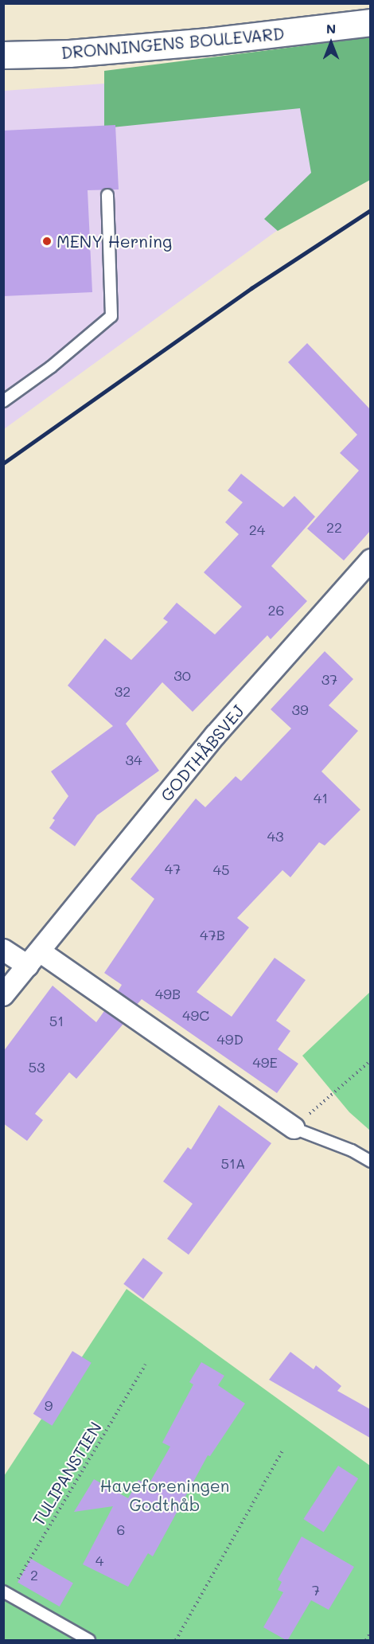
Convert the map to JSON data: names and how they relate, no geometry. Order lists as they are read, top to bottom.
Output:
{
  "streets": {
    "main road": ["DRONNINGENS BOULEVARD"],
    "street": ["GODTHÅBSVEJ"],
    "path": ["TULIPANSTIEN"]
  },
  "parks": ["Haveforeningen Godthåb"],
  "places": ["MENY Herning"],
  "house_numbers": [
    "22",
    "24",
    "26",
    "30",
    "37",
    "32",
    "39",
    "34",
    "41",
    "43",
    "47",
    "45",
    "47B",
    "49B",
    "49C",
    "51",
    "49D",
    "49E",
    "53",
    "51A",
    "9",
    "6",
    "4",
    "2",
    "7"
  ],
  "north": "top"
}
